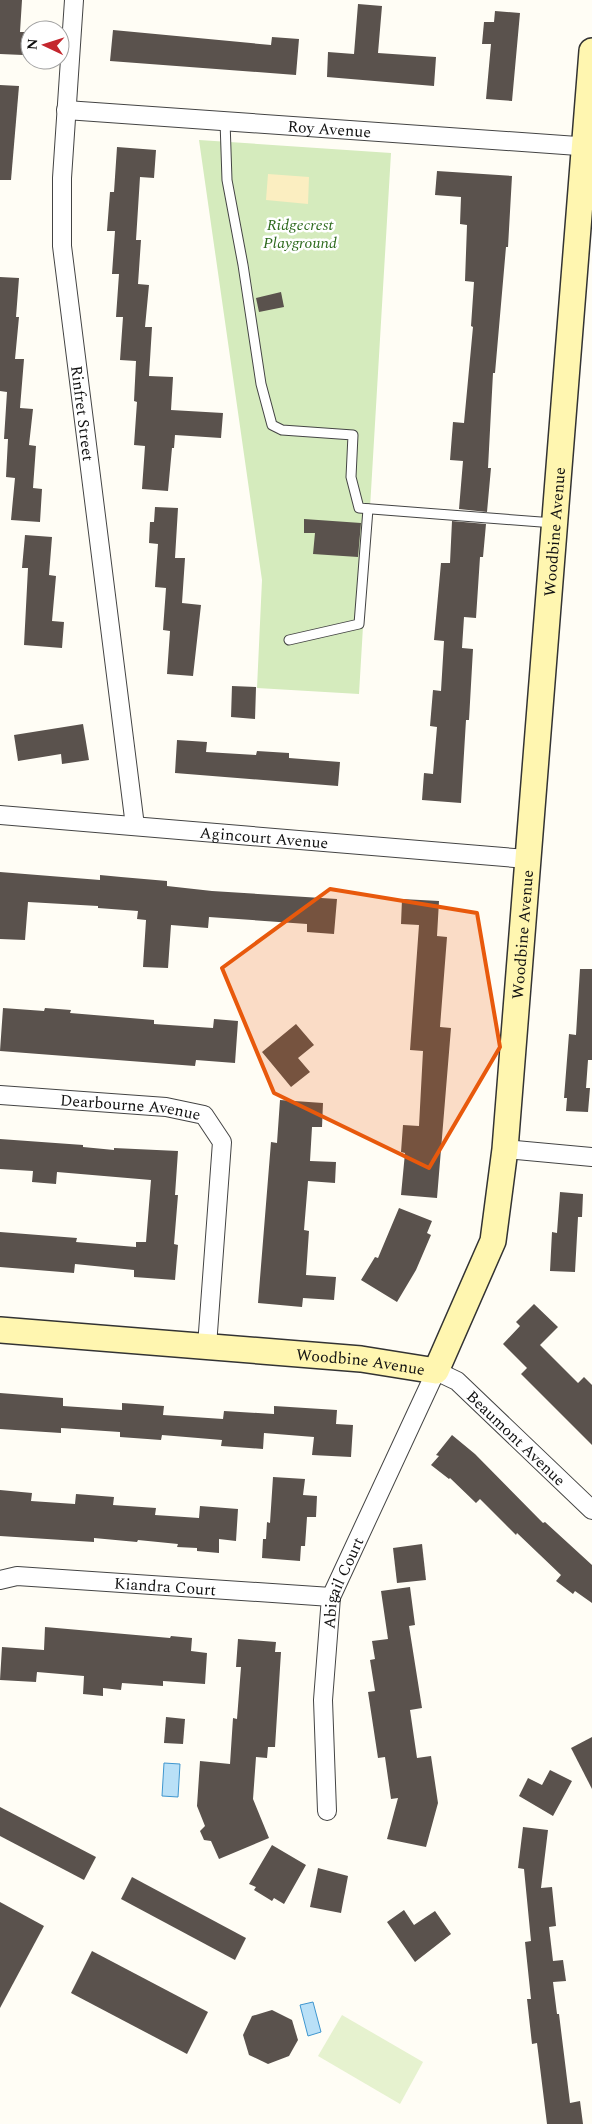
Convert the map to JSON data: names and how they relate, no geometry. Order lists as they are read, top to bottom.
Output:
{
  "streets": {
    "street": [
      "Roy Avenue",
      "Rinfret Street",
      "Woodbine Avenue",
      "Agincourt Avenue",
      "Dearbourne Avenue",
      "Beaumont Avenue",
      "Abigail Court",
      "Kiandra Court"
    ]
  },
  "crossings": [
    ["Roy Avenue", "Rinfret Street"],
    ["Roy Avenue", "Woodbine Avenue"],
    ["Rinfret Street", "Agincourt Avenue"],
    ["Woodbine Avenue", "Agincourt Avenue"],
    ["Woodbine Avenue", "Dearbourne Avenue"],
    ["Woodbine Avenue", "Beaumont Avenue"],
    ["Woodbine Avenue", "Abigail Court"],
    ["Beaumont Avenue", "Abigail Court"],
    ["Abigail Court", "Kiandra Court"]
  ],
  "parks": ["Ridgecrest Playground"],
  "north": "left"
}
